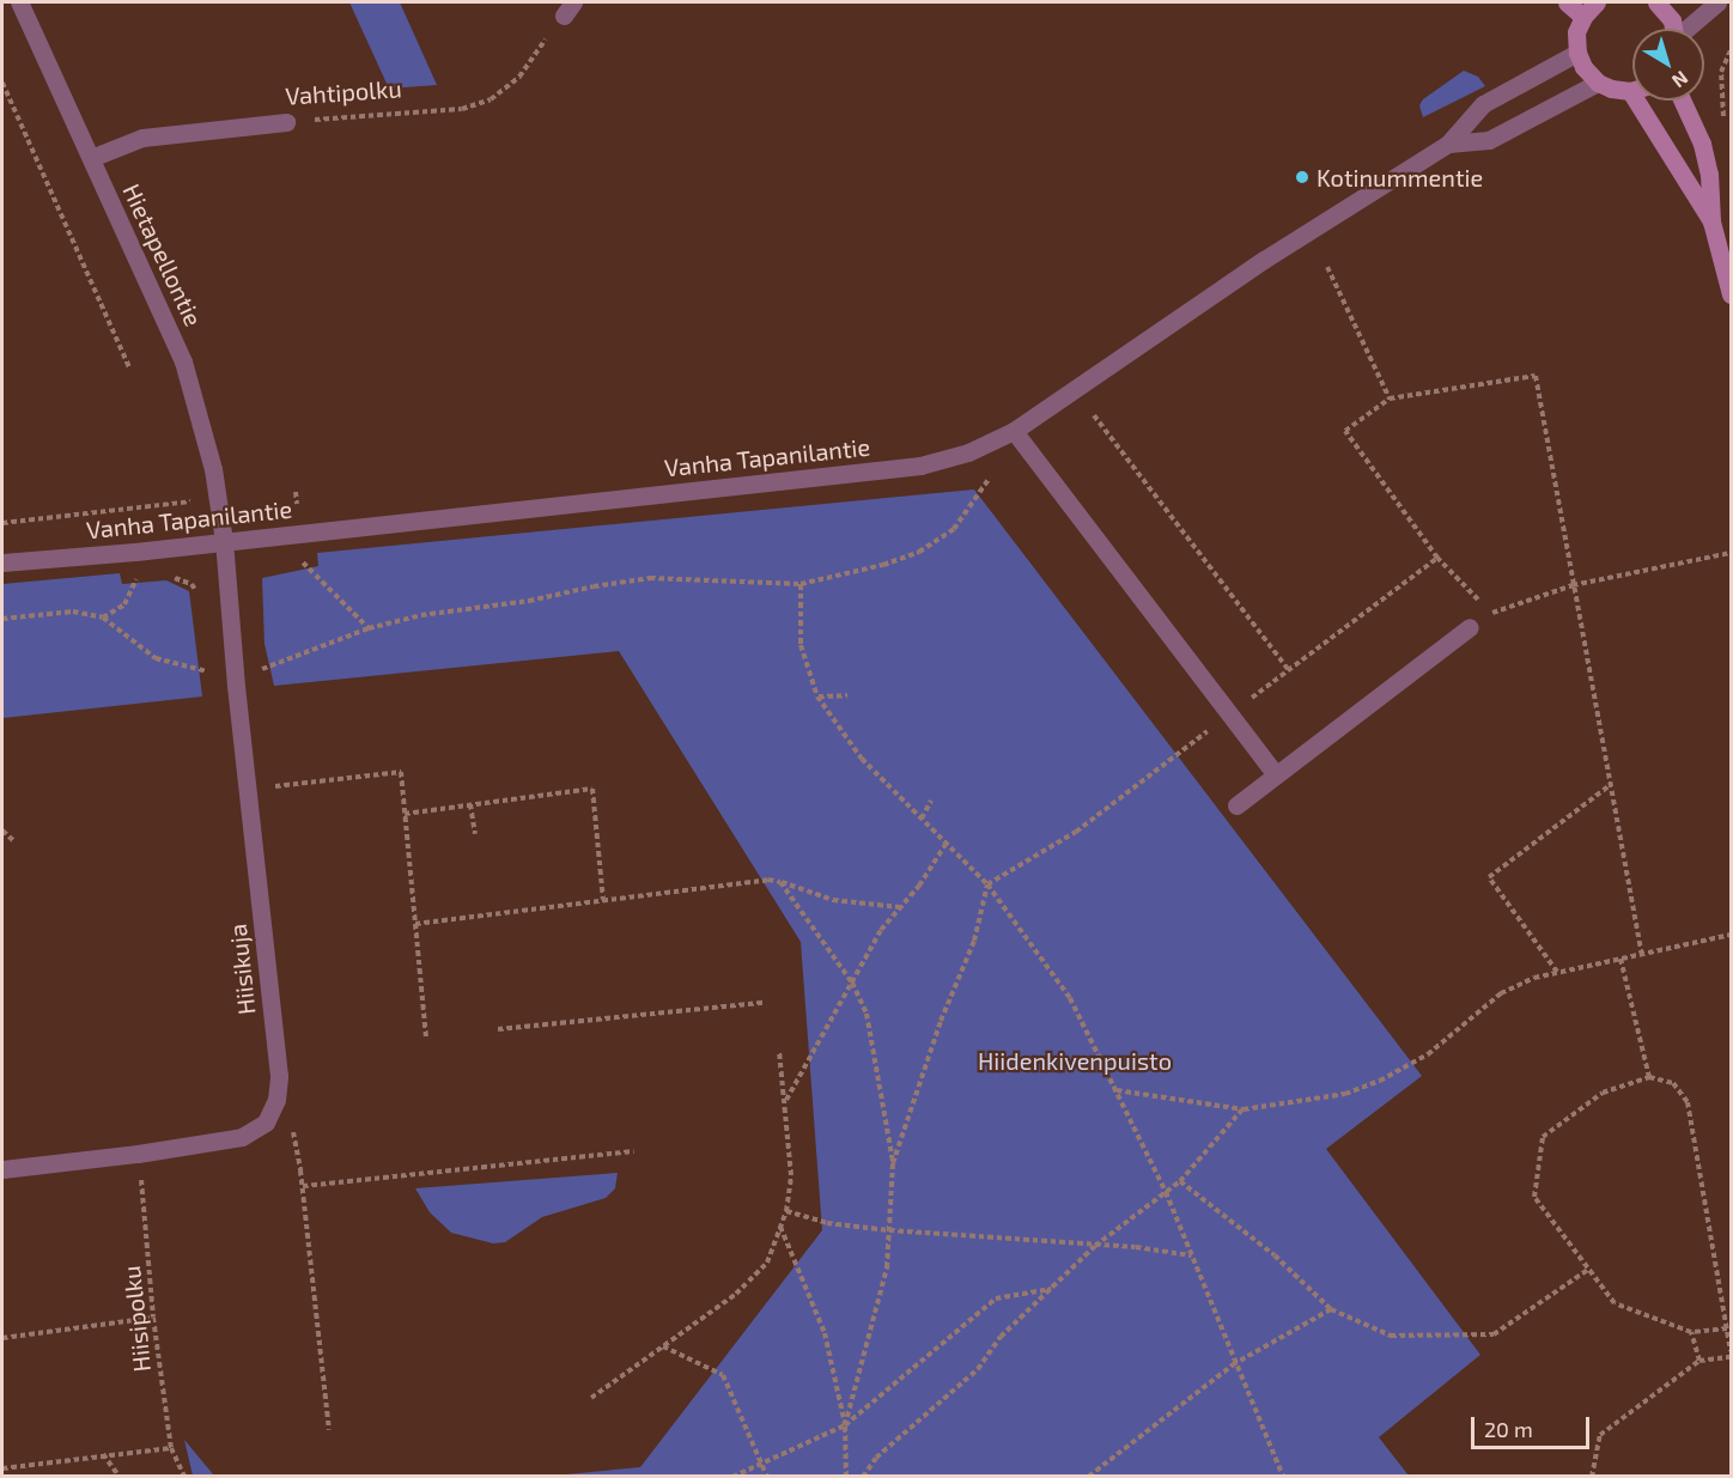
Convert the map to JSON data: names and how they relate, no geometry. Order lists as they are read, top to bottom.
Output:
{
  "streets": {
    "street": [
      "Vahtipolku",
      "Hietapellontie",
      "Vanha Tapanilantie",
      "Hiisikuja"
    ],
    "path": ["Hiisipolku"]
  },
  "crossings": [
    ["Vahtipolku", "Hietapellontie"],
    ["Hietapellontie", "Vanha Tapanilantie"],
    ["Hietapellontie", "Hiisikuja"],
    ["Vanha Tapanilantie", "Hiisikuja"],
    ["Hiisikuja", "Hiisipolku"]
  ],
  "parks": ["Hiidenkivenpuisto"],
  "places": ["Kotinummentie"],
  "scale_bar": "20 m",
  "north": "bottom right"
}
